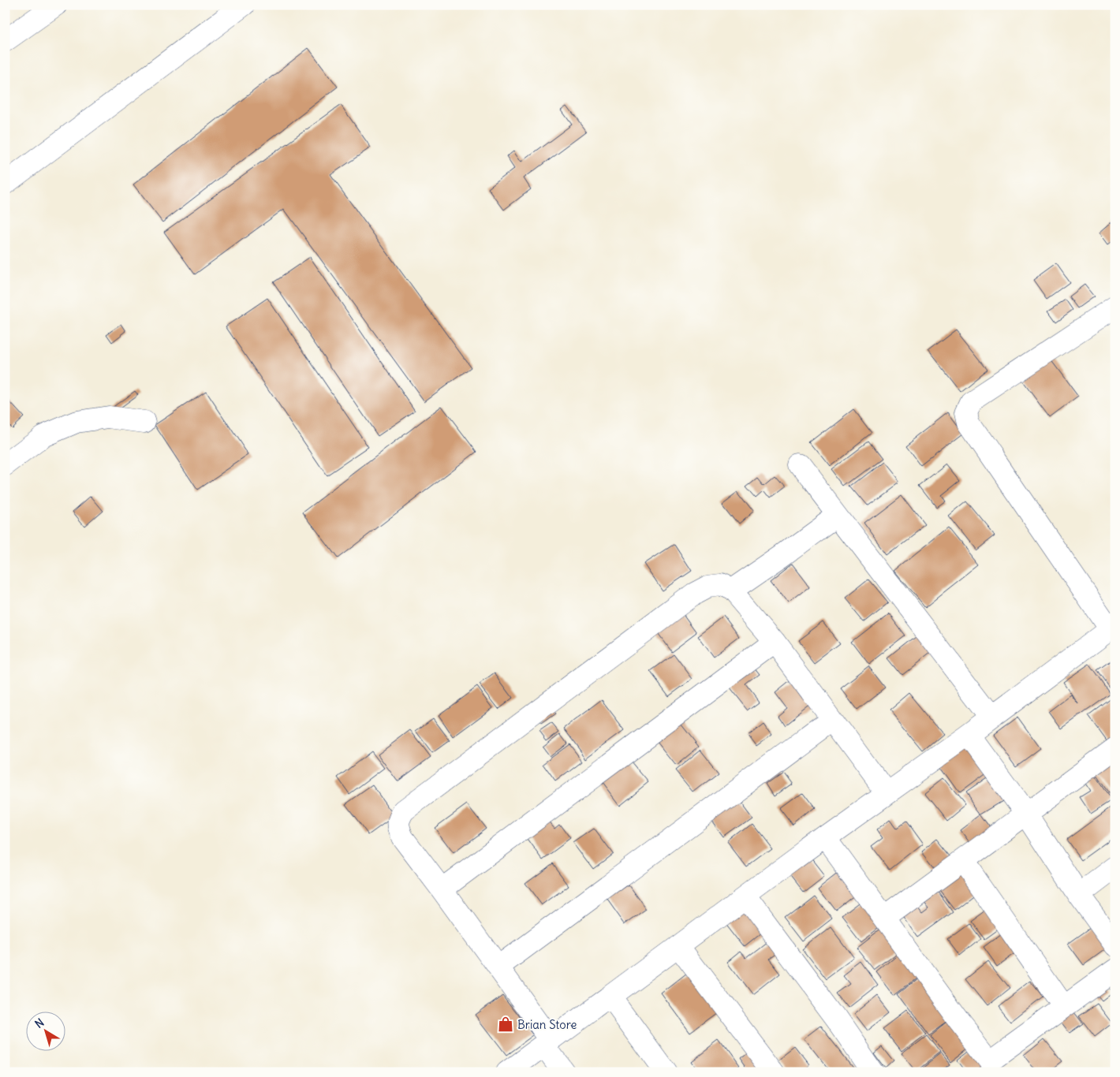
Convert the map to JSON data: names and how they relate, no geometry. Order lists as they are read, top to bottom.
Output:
{
  "places": {
    "shop": ["Brian Store"]
  },
  "north": "top left"
}
